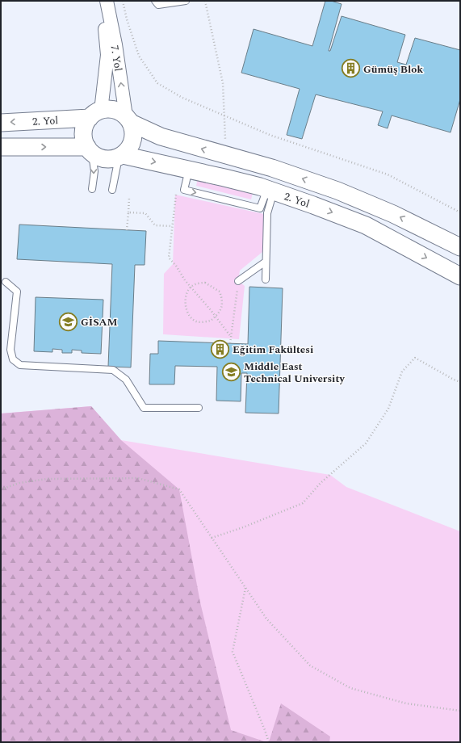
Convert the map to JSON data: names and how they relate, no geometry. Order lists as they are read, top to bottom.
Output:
{
  "streets": {
    "street": ["7. Yol", "2. Yol"]
  },
  "crossings": [
    ["7. Yol", "2. Yol"]
  ],
  "places": {
    "building": ["Gümüş Blok", "Eğitim Fakültesi"],
    "school or university": ["GİSAM", "Middle East Technical University"]
  }
}
